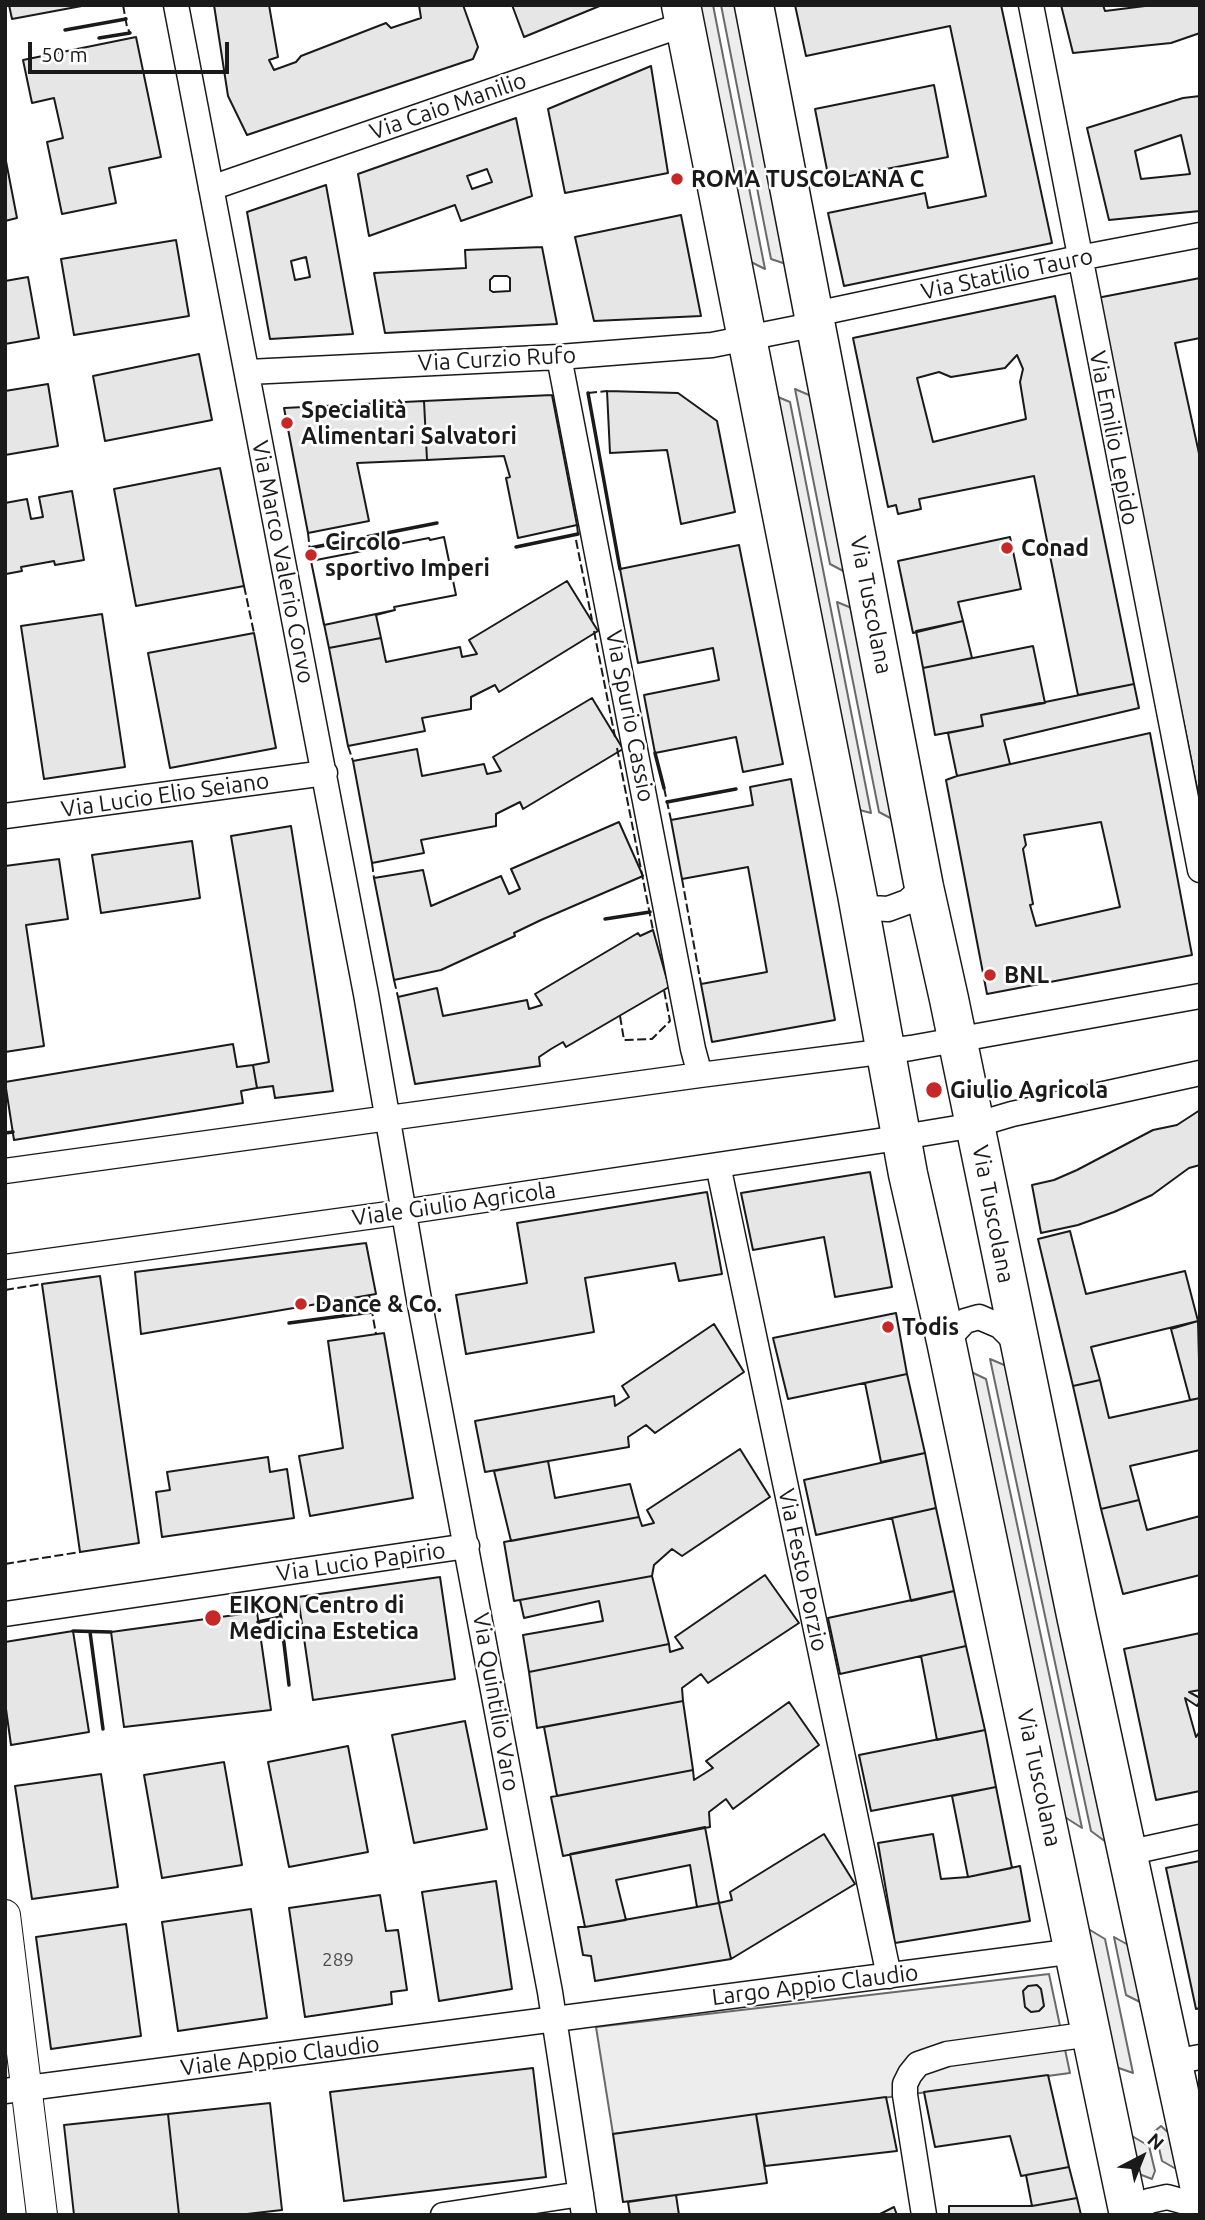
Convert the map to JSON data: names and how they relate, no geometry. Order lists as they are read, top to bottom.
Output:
{
  "streets": {
    "main road": ["Via Tuscolana"],
    "street": [
      "Via Caio Manilio",
      "Via Statilio Tauro",
      "Via Curzio Rufo",
      "Via Emilio Lepido",
      "Via Marco Valerio Corvo",
      "Via Spurio Cassio",
      "Via Lucio Elio Seiano",
      "Viale Giulio Agricola",
      "Via Lucio Papirio",
      "Via Festo Porzio",
      "Via Quintilio Varo",
      "Largo Appio Claudio",
      "Viale Appio Claudio"
    ]
  },
  "crossings": [
    ["Via Caio Manilio", "Via Marco Valerio Corvo"],
    ["Via Caio Manilio", "Via Tuscolana"],
    ["Via Statilio Tauro", "Via Emilio Lepido"],
    ["Via Statilio Tauro", "Via Tuscolana"],
    ["Via Curzio Rufo", "Via Marco Valerio Corvo"],
    ["Via Curzio Rufo", "Via Tuscolana"],
    ["Via Curzio Rufo", "Via Spurio Cassio"],
    ["Via Marco Valerio Corvo", "Via Lucio Elio Seiano"],
    ["Via Marco Valerio Corvo", "Viale Giulio Agricola"],
    ["Via Marco Valerio Corvo", "Via Quintilio Varo"],
    ["Via Tuscolana", "Viale Giulio Agricola"],
    ["Via Tuscolana", "Largo Appio Claudio"],
    ["Viale Giulio Agricola", "Via Festo Porzio"],
    ["Viale Giulio Agricola", "Via Quintilio Varo"],
    ["Via Lucio Papirio", "Via Quintilio Varo"],
    ["Via Festo Porzio", "Largo Appio Claudio"],
    ["Via Quintilio Varo", "Largo Appio Claudio"],
    ["Via Quintilio Varo", "Viale Appio Claudio"],
    ["Largo Appio Claudio", "Viale Appio Claudio"]
  ],
  "places": [
    "ROMA TUSCOLANA C",
    "Specialità Alimentari Salvatori",
    "Conad",
    "Circolo sportivo Imperi",
    "BNL",
    "Giulio Agricola",
    "Dance & Co.",
    "Todis",
    "EIKON Centro di Medicina Estetica"
  ],
  "house_numbers": ["289"],
  "scale_bar": "50 m",
  "north": "top right"
}
